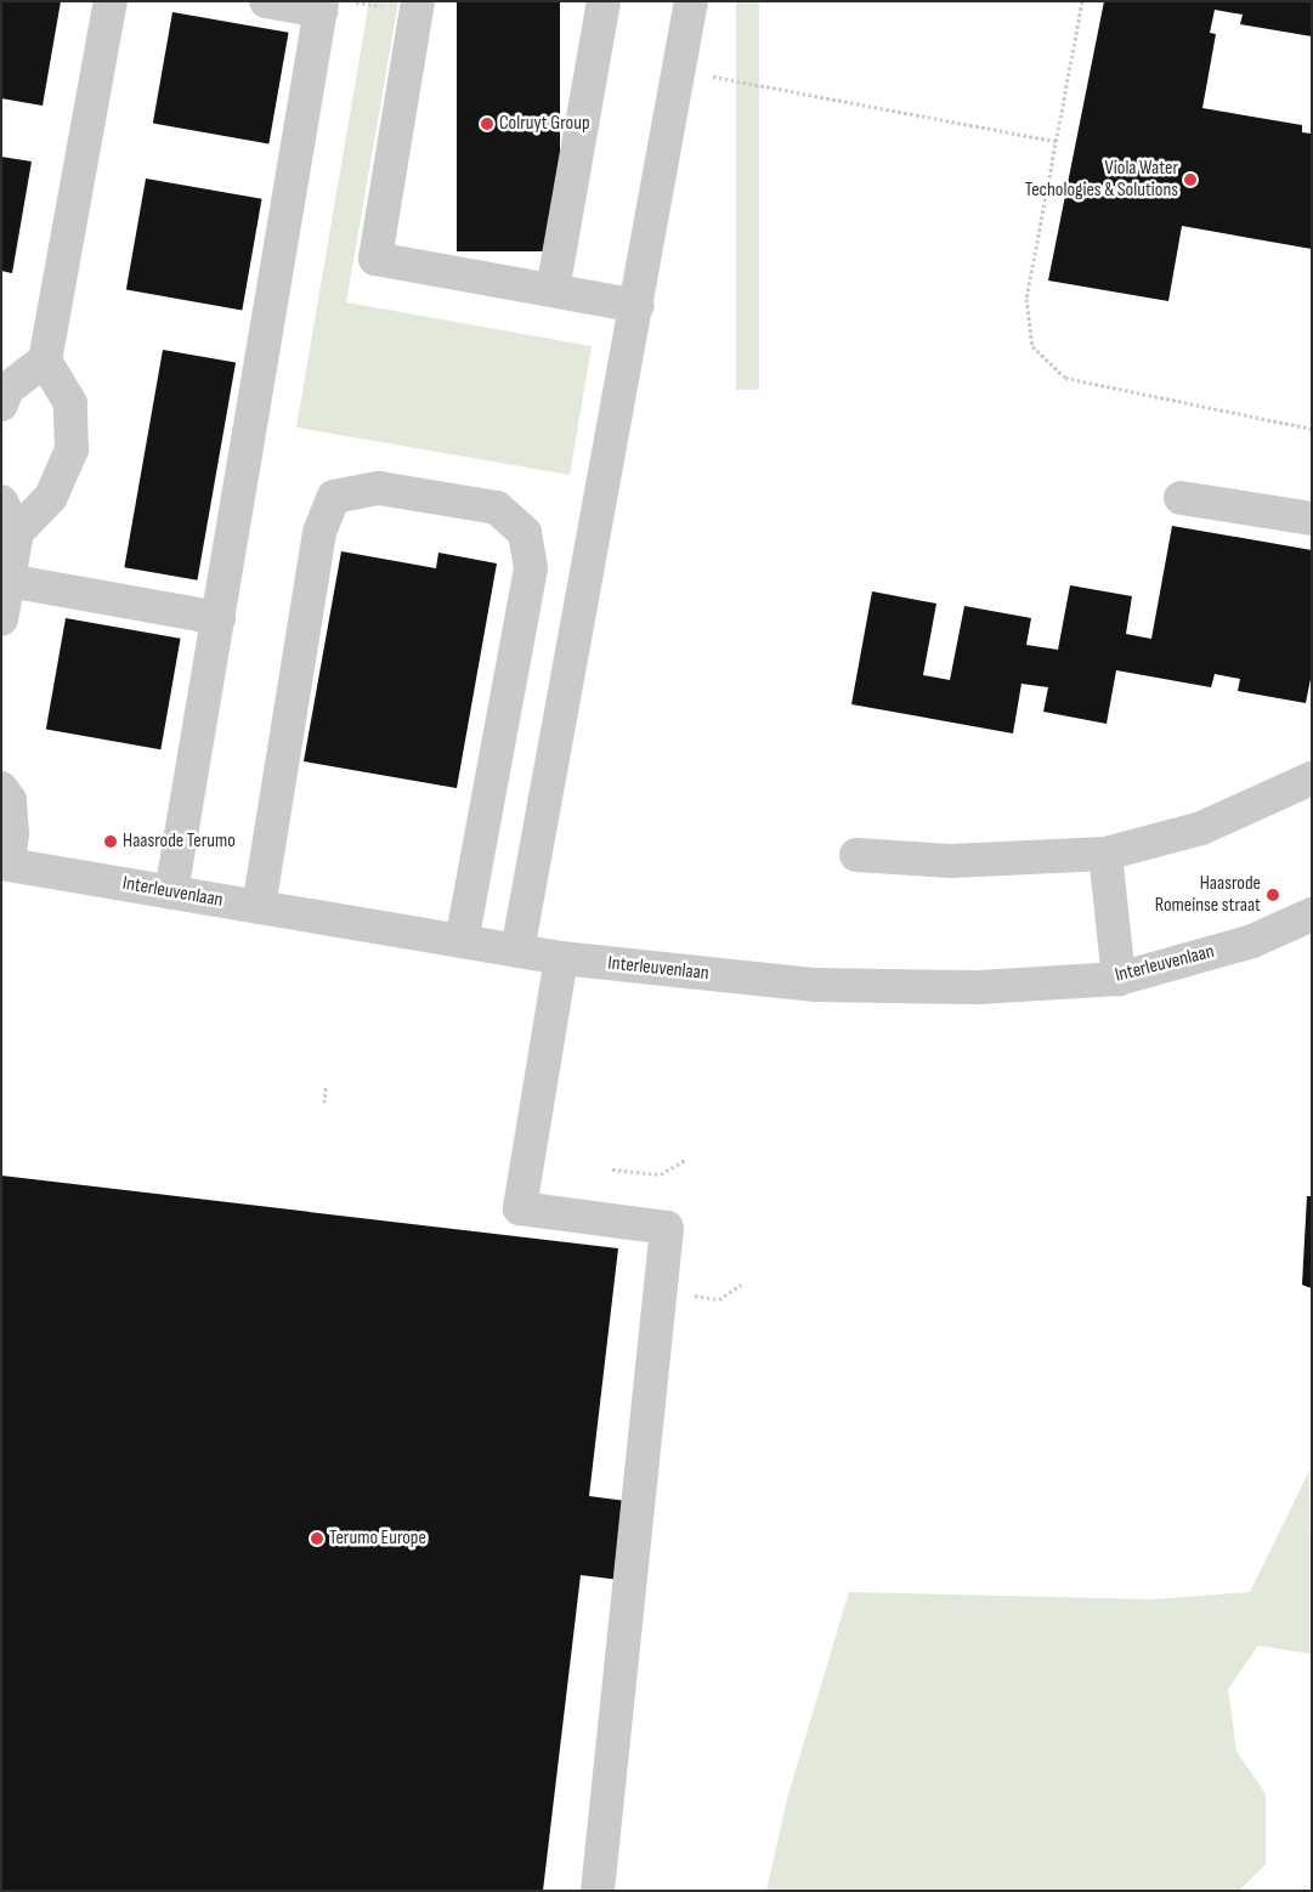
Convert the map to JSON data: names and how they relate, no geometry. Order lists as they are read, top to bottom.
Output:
{
  "streets": {
    "street": ["Interleuvenlaan"]
  },
  "places": [
    "Colruyt Group",
    "Viola Water Techologies & Solutions",
    "Haasrode Terumo",
    "Haasrode Romeinse straat",
    "Terumo Europe"
  ]
}
